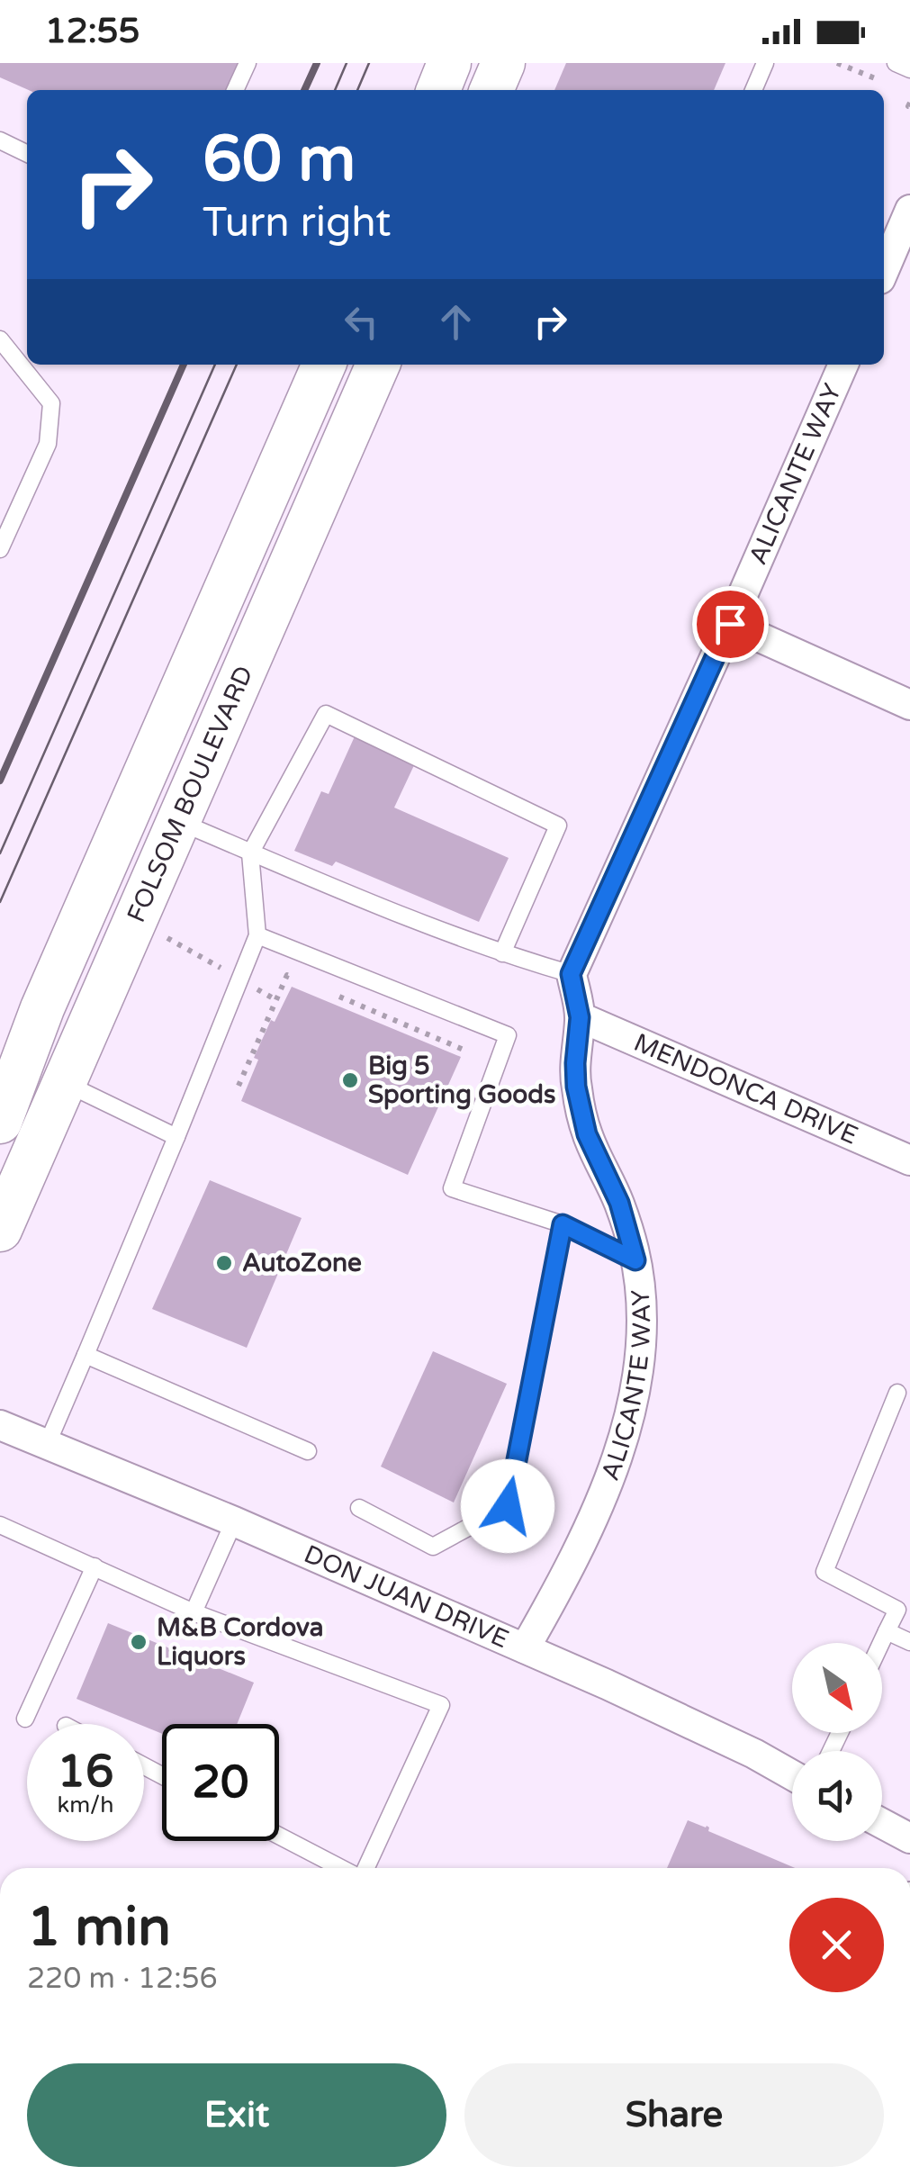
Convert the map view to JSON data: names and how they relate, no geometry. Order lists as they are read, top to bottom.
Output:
{
  "streets": {
    "main road": ["FOLSOM BOULEVARD"],
    "street": ["ALICANTE WAY", "MENDONCA DRIVE", "DON JUAN DRIVE"]
  },
  "crossings": [
    ["ALICANTE WAY", "MENDONCA DRIVE"],
    ["ALICANTE WAY", "DON JUAN DRIVE"]
  ],
  "places": ["Big 5 Sporting Goods", "AutoZone", "M&B Cordova Liquors"],
  "north": "bottom right",
  "page": {
    "status": "12:55",
    "turn": ["60 m", "Turn right"],
    "speed": "16 km/h",
    "limit": "20",
    "heading": ["1 min", "220 m · 12:56"],
    "buttons": ["Exit", "Share"]
  }
}
